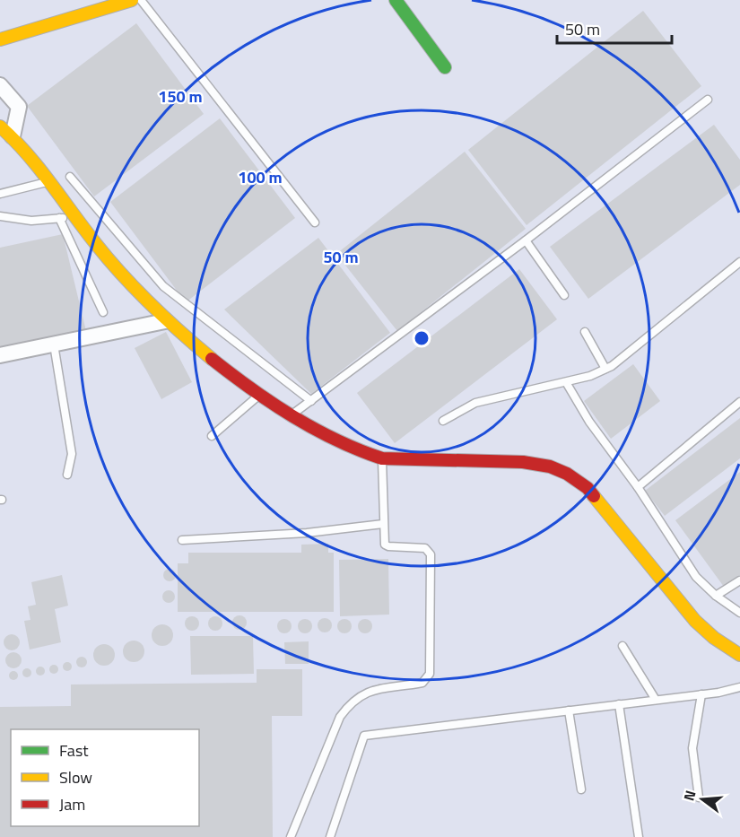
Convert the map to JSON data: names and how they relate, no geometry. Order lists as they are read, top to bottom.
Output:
{
  "legend": ["Fast", "Slow", "Jam"],
  "scale_bar": "50 m",
  "north": "left",
  "rings": ["150 m", "100 m", "50 m"]
}
